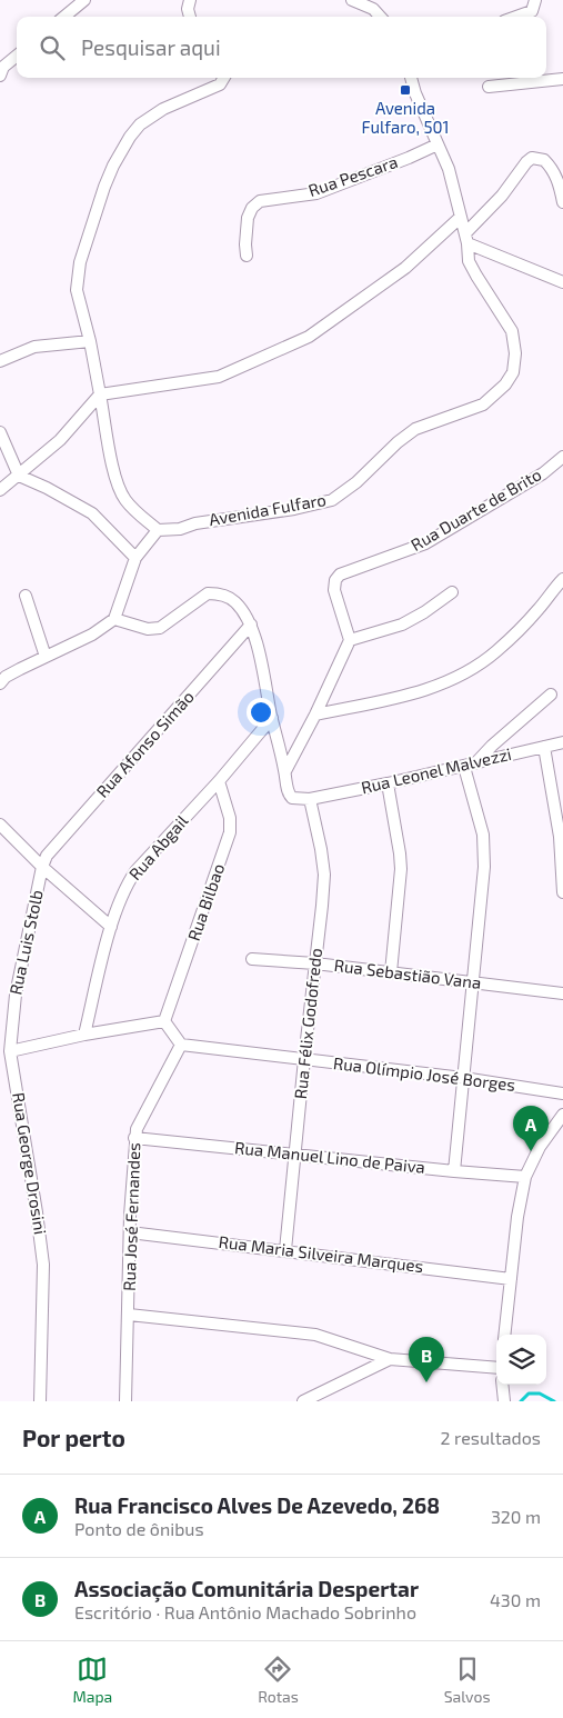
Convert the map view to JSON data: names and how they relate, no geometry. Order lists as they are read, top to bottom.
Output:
{
  "streets": {
    "street": [
      "Rua Pescara",
      "Avenida Fulfaro",
      "Rua Duarte de Brito",
      "Rua Afonso Simão",
      "Rua Leonel Malvezzi",
      "Rua Abgail",
      "Rua Bilbao",
      "Rua Luis Stolb",
      "Rua Sebastião Vana",
      "Rua Félix Godofredo",
      "Rua Olímpio José Borges",
      "Rua Manuel Lino de Paiva",
      "Rua George Drosini",
      "Rua José Fernandes",
      "Rua Maria Silveira Marques"
    ]
  },
  "crossings": [
    ["Rua Pescara", "Avenida Fulfaro"],
    ["Rua Afonso Simão", "Rua Luis Stolb"],
    ["Rua Leonel Malvezzi", "Rua Félix Godofredo"],
    ["Rua Abgail", "Rua Bilbao"],
    ["Rua Luis Stolb", "Rua George Drosini"],
    ["Rua Sebastião Vana", "Rua Félix Godofredo"],
    ["Rua Félix Godofredo", "Rua Olímpio José Borges"],
    ["Rua Félix Godofredo", "Rua Manuel Lino de Paiva"],
    ["Rua Félix Godofredo", "Rua Maria Silveira Marques"],
    ["Rua Olímpio José Borges", "Rua José Fernandes"],
    ["Rua Manuel Lino de Paiva", "Rua José Fernandes"],
    ["Rua José Fernandes", "Rua Maria Silveira Marques"]
  ],
  "places": {
    "transit": ["Avenida Fulfaro, 501"]
  },
  "page": {
    "search": "Pesquisar aqui",
    "pins": ["A", "B"],
    "heading": ["Por perto", "2 resultados"],
    "list": [
      {
        "mark": "A",
        "name": "Rua Francisco Alves De Azevedo, 268",
        "note": "Ponto de ônibus",
        "value": "320 m"
      },
      {
        "mark": "B",
        "name": "Associação Comunitária Despertar",
        "note": "Escritório · Rua Antônio Machado Sobrinho",
        "value": "430 m"
      }
    ],
    "nav": ["Mapa", "Rotas", "Salvos"]
  }
}
